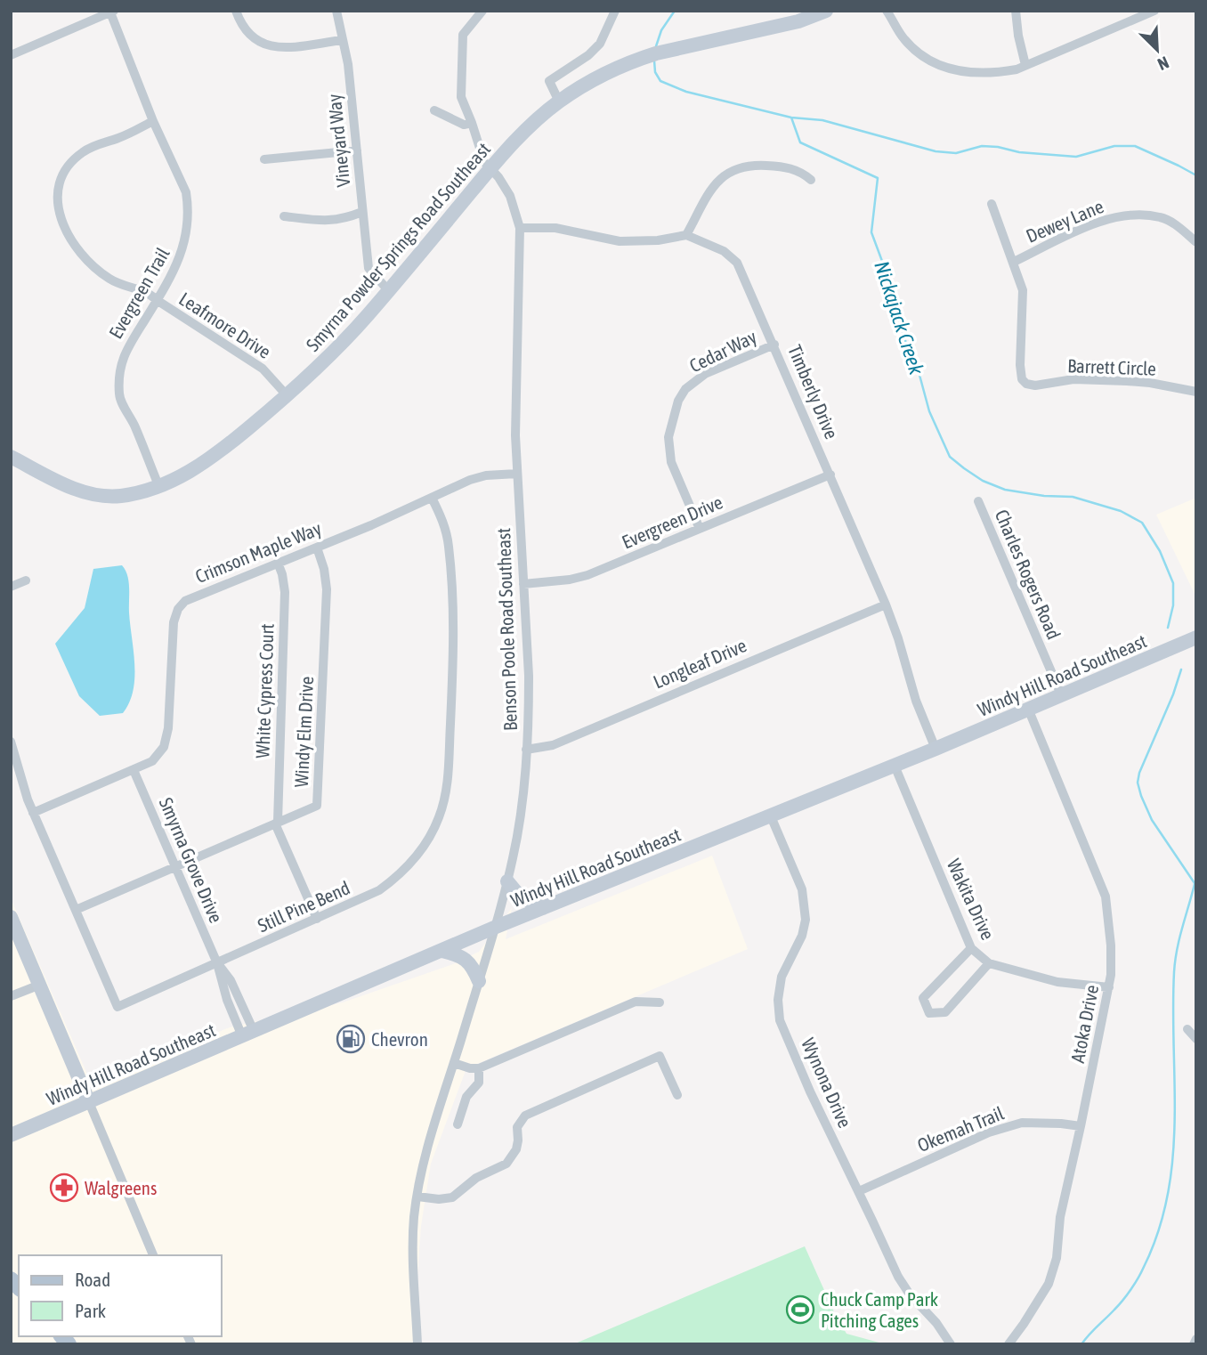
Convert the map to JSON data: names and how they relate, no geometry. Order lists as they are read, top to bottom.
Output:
{
  "streets": {
    "main road": ["Smyrna Powder Springs Road Southeast", "Windy Hill Road Southeast"],
    "street": [
      "Vineyard Way",
      "Dewey Lane",
      "Evergreen Trail",
      "Leafmore Drive",
      "Cedar Way",
      "Barrett Circle",
      "Timberly Drive",
      "Evergreen Drive",
      "Crimson Maple Way",
      "Charles Rogers Road",
      "Benson Poole Road Southeast",
      "Longleaf Drive",
      "White Cypress Court",
      "Windy Elm Drive",
      "Smyrna Grove Drive",
      "Wakita Drive",
      "Still Pine Bend",
      "Atoka Drive",
      "Wynona Drive",
      "Okemah Trail"
    ]
  },
  "crossings": [
    ["Vineyard Way", "Smyrna Powder Springs Road Southeast"],
    ["Dewey Lane", "Barrett Circle"],
    ["Smyrna Powder Springs Road Southeast", "Evergreen Trail"],
    ["Smyrna Powder Springs Road Southeast", "Leafmore Drive"],
    ["Smyrna Powder Springs Road Southeast", "Benson Poole Road Southeast"],
    ["Evergreen Trail", "Leafmore Drive"],
    ["Cedar Way", "Timberly Drive"],
    ["Cedar Way", "Evergreen Drive"],
    ["Timberly Drive", "Evergreen Drive"],
    ["Timberly Drive", "Longleaf Drive"],
    ["Timberly Drive", "Windy Hill Road Southeast"],
    ["Evergreen Drive", "Benson Poole Road Southeast"],
    ["Crimson Maple Way", "Benson Poole Road Southeast"],
    ["Crimson Maple Way", "White Cypress Court"],
    ["Crimson Maple Way", "Windy Elm Drive"],
    ["Crimson Maple Way", "Smyrna Grove Drive"],
    ["Crimson Maple Way", "Still Pine Bend"],
    ["Charles Rogers Road", "Windy Hill Road Southeast"],
    ["Benson Poole Road Southeast", "Longleaf Drive"],
    ["Benson Poole Road Southeast", "Windy Hill Road Southeast"],
    ["Windy Hill Road Southeast", "Smyrna Grove Drive"],
    ["Windy Hill Road Southeast", "Wakita Drive"],
    ["Windy Hill Road Southeast", "Atoka Drive"],
    ["Windy Hill Road Southeast", "Wynona Drive"],
    ["White Cypress Court", "Windy Elm Drive"],
    ["Windy Elm Drive", "Smyrna Grove Drive"],
    ["Windy Elm Drive", "Still Pine Bend"],
    ["Smyrna Grove Drive", "Still Pine Bend"],
    ["Wakita Drive", "Atoka Drive"],
    ["Atoka Drive", "Okemah Trail"],
    ["Wynona Drive", "Okemah Trail"]
  ],
  "water": ["Nickajack Creek"],
  "places": {
    "fuel station": ["Chevron"],
    "pharmacy": ["Walgreens"],
    "sports": ["Chuck Camp Park Pitching Cages"]
  },
  "legend": ["Road", "Park"],
  "north": "bottom right"
}
